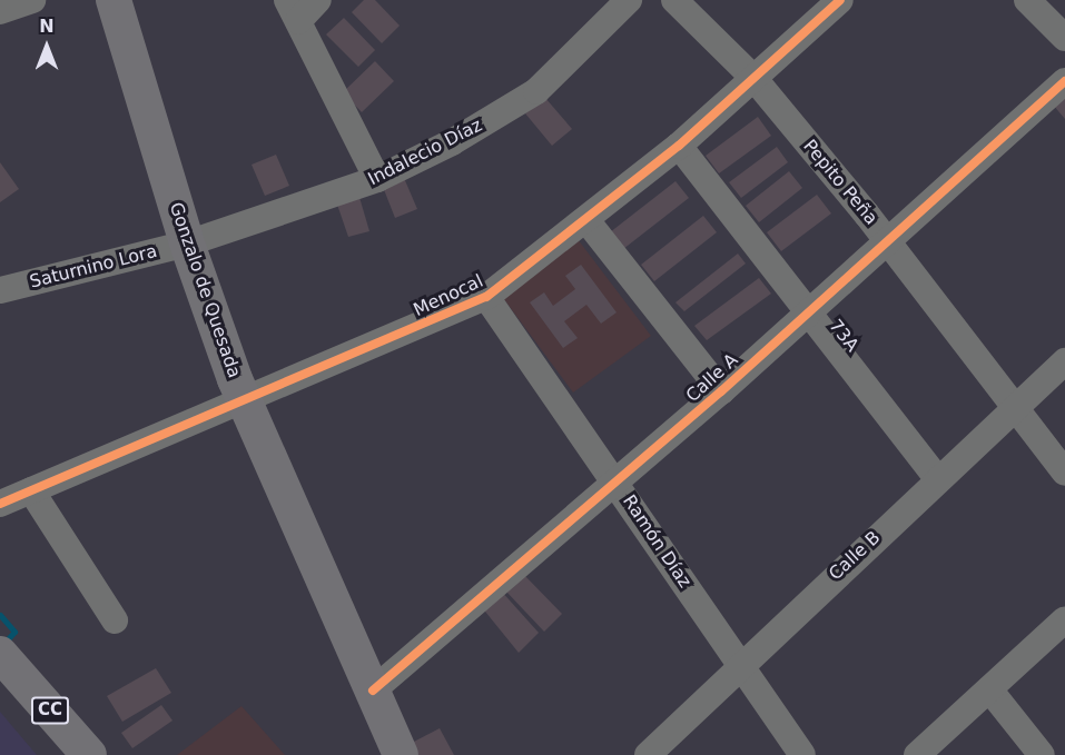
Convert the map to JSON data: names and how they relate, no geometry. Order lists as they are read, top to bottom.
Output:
{
  "streets": {
    "main road": ["Gonzalo de Quesada", "CC"],
    "street": [
      "Indalecio Díaz",
      "Pepito Peña",
      "Saturnino Lora",
      "Menocal",
      "73A",
      "Calle A",
      "Ramón Díaz",
      "Calle B"
    ]
  },
  "crossings": [
    ["Indalecio Díaz", "Saturnino Lora"],
    ["Indalecio Díaz", "Gonzalo de Quesada"],
    ["Pepito Peña", "Menocal"],
    ["Pepito Peña", "Calle A"],
    ["Pepito Peña", "Calle B"],
    ["Saturnino Lora", "Gonzalo de Quesada"],
    ["Gonzalo de Quesada", "Menocal"],
    ["Gonzalo de Quesada", "Calle A"],
    ["Menocal", "73A"],
    ["Menocal", "Ramón Díaz"],
    ["73A", "Calle A"],
    ["73A", "Calle B"],
    ["Calle A", "Ramón Díaz"],
    ["Ramón Díaz", "Calle B"]
  ],
  "north": "top"
}
